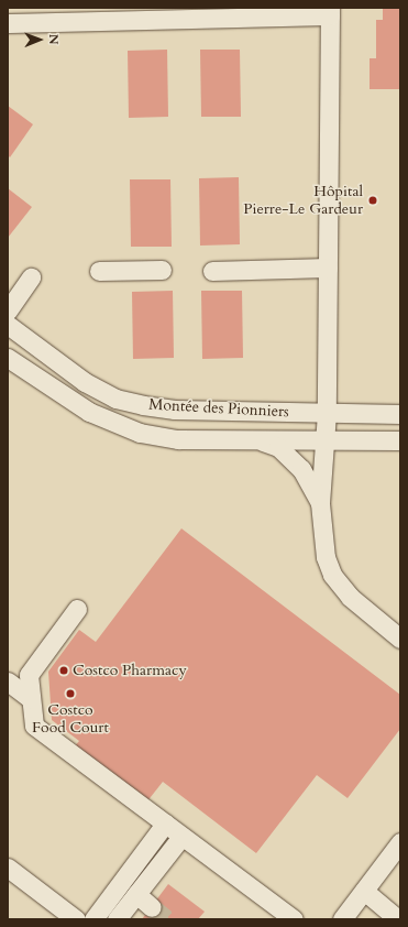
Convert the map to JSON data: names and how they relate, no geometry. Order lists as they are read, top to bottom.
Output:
{
  "streets": {
    "street": ["Montée des Pionniers"]
  },
  "places": ["Hôpital Pierre-Le Gardeur", "Costco Pharmacy", "Costco Food Court"],
  "north": "right"
}
